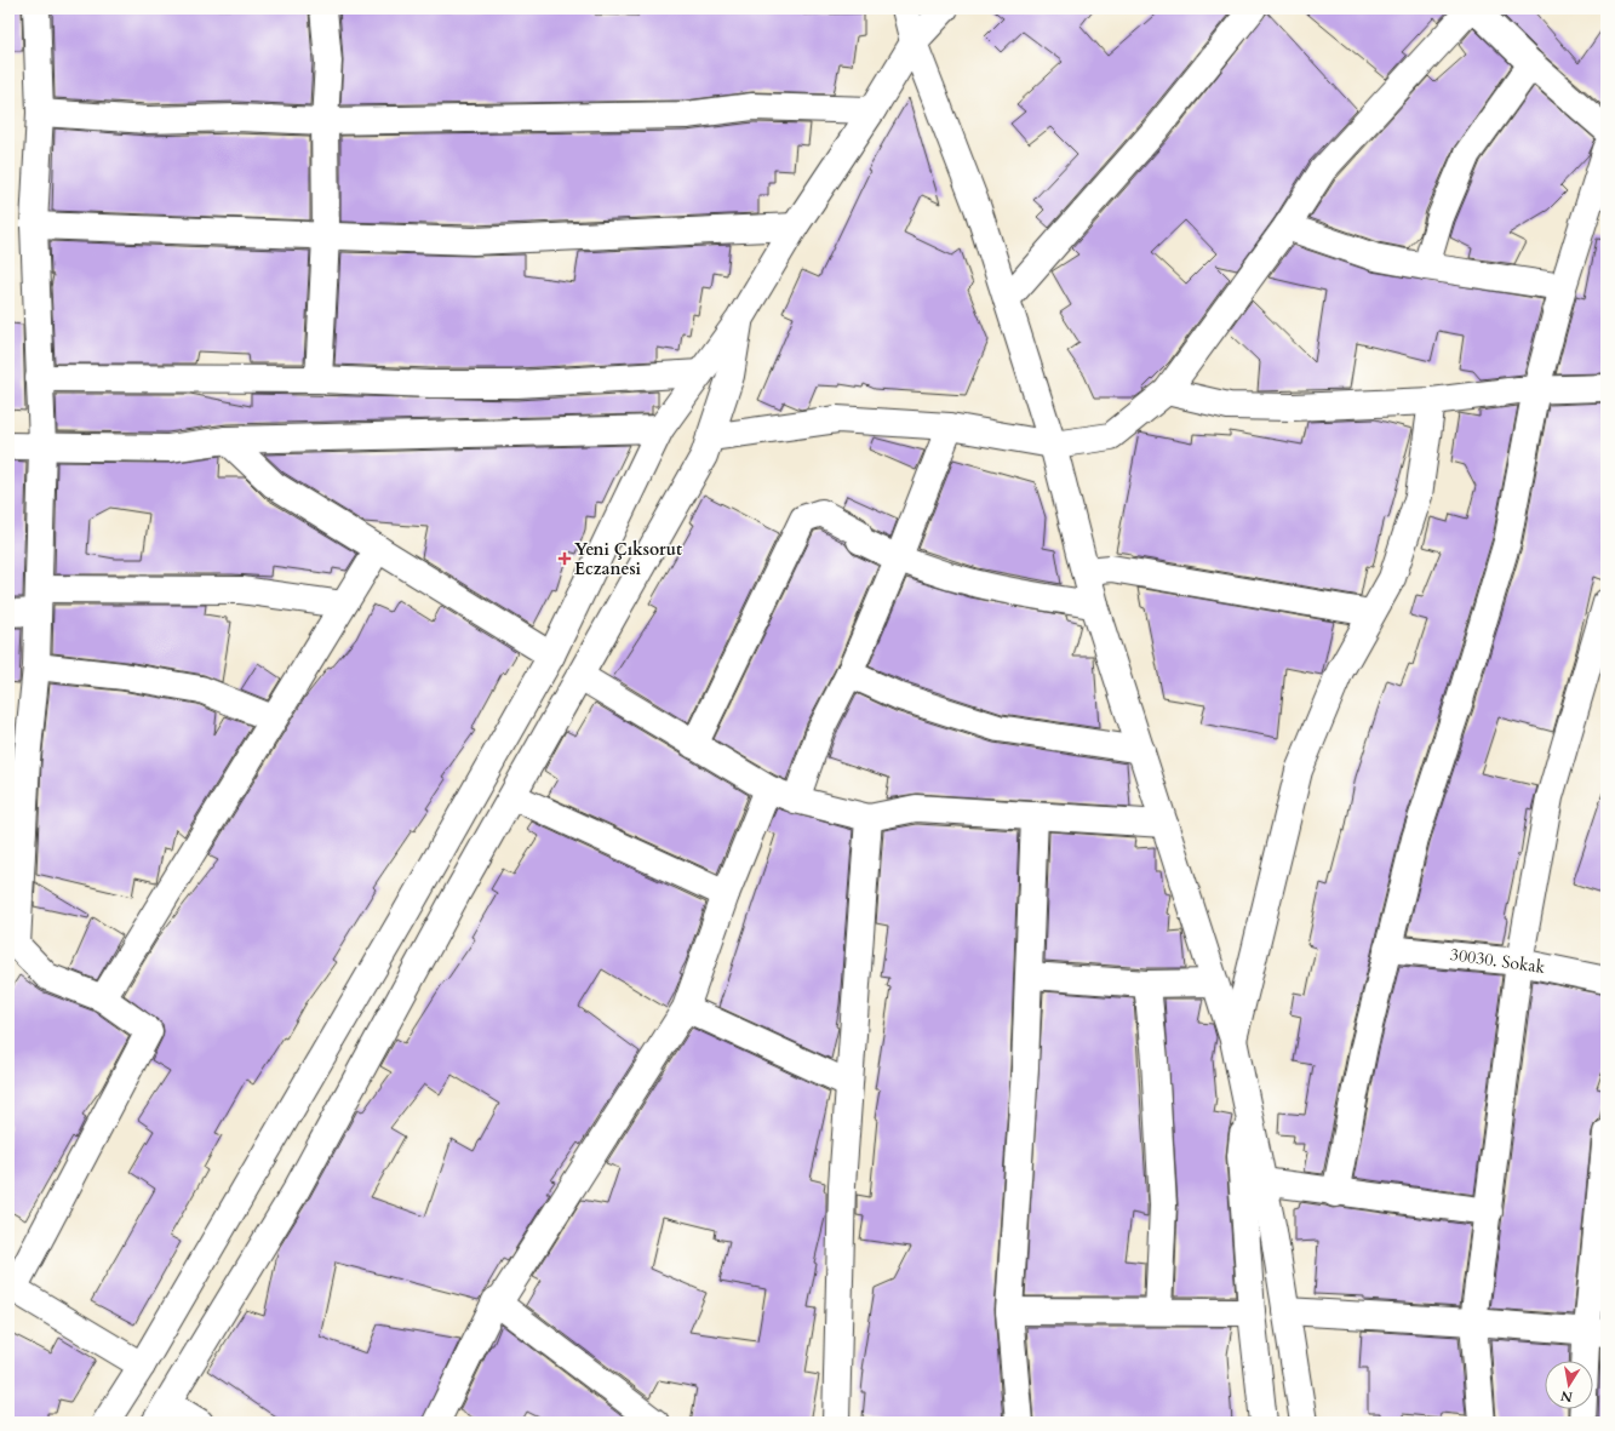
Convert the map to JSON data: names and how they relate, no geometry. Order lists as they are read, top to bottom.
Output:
{
  "streets": {
    "street": ["30030. Sokak"]
  },
  "places": {
    "health": ["Yeni Çıksorut Eczanesi"]
  },
  "north": "bottom"
}
